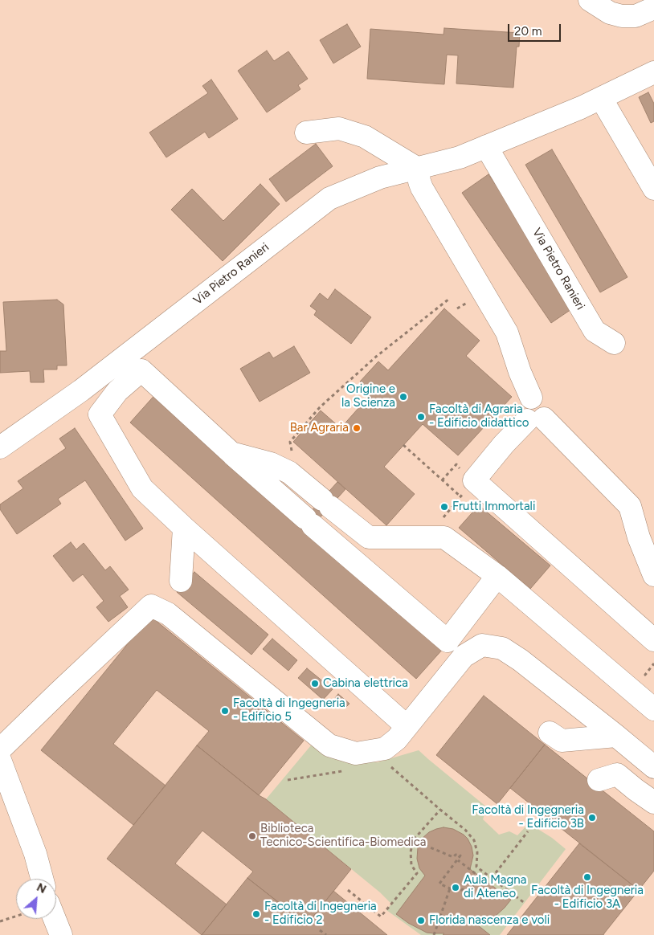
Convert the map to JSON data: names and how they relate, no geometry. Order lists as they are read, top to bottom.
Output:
{
  "streets": {
    "street": ["Via Pietro Ranieri"]
  },
  "places": [
    "Origine e la Scienza",
    "Facoltà di Agraria - Edificio didattico",
    "Bar Agraria",
    "Frutti Immortali",
    "Cabina elettrica",
    "Facoltà di Ingegneria - Edificio 5",
    "Facoltà di Ingegneria - Edificio 3B",
    "Biblioteca Tecnico-Scientifica-Biomedica",
    "Facoltà di Ingegneria - Edificio 3A",
    "Aula Magna di Ateneo",
    "Facoltà di Ingegneria - Edificio 2",
    "Florida nascenza e voli"
  ],
  "scale_bar": "20 m",
  "north": "top right"
}
